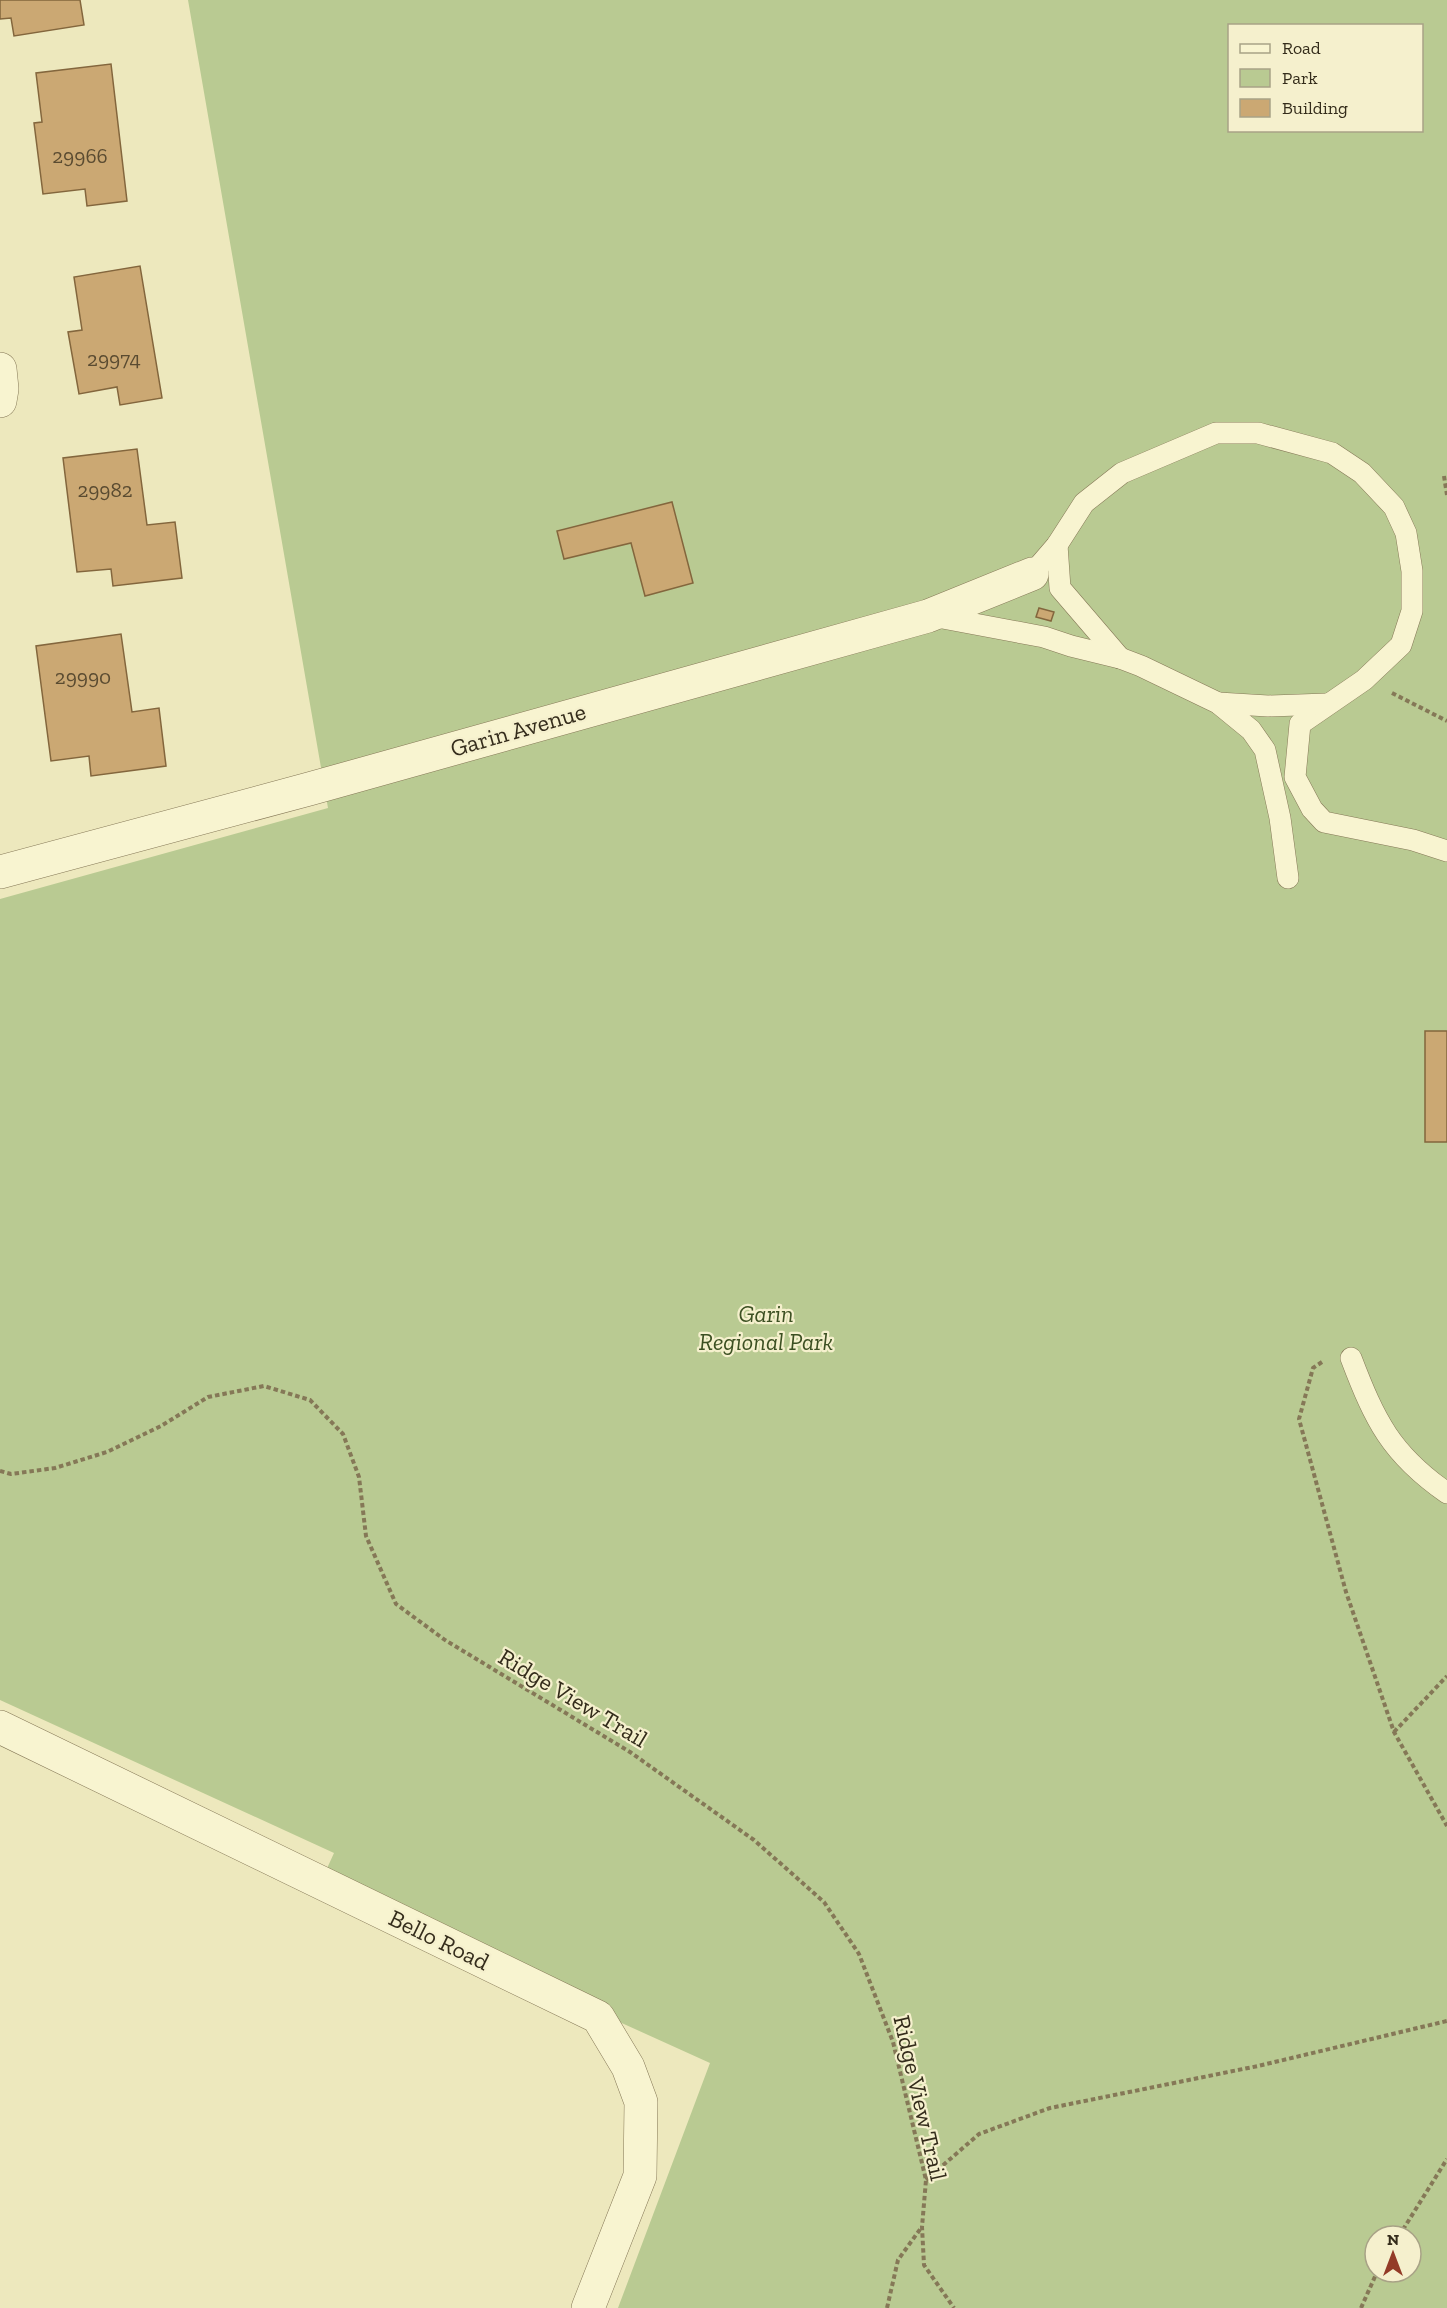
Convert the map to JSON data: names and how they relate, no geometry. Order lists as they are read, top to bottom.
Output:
{
  "streets": {
    "street": ["Garin Avenue", "Bello Road"],
    "path": ["Ridge View Trail"]
  },
  "parks": ["Garin Regional Park"],
  "house_numbers": [
    "29966",
    "29974",
    "29982",
    "29990"
  ],
  "legend": ["Road", "Park", "Building"],
  "north": "top"
}
